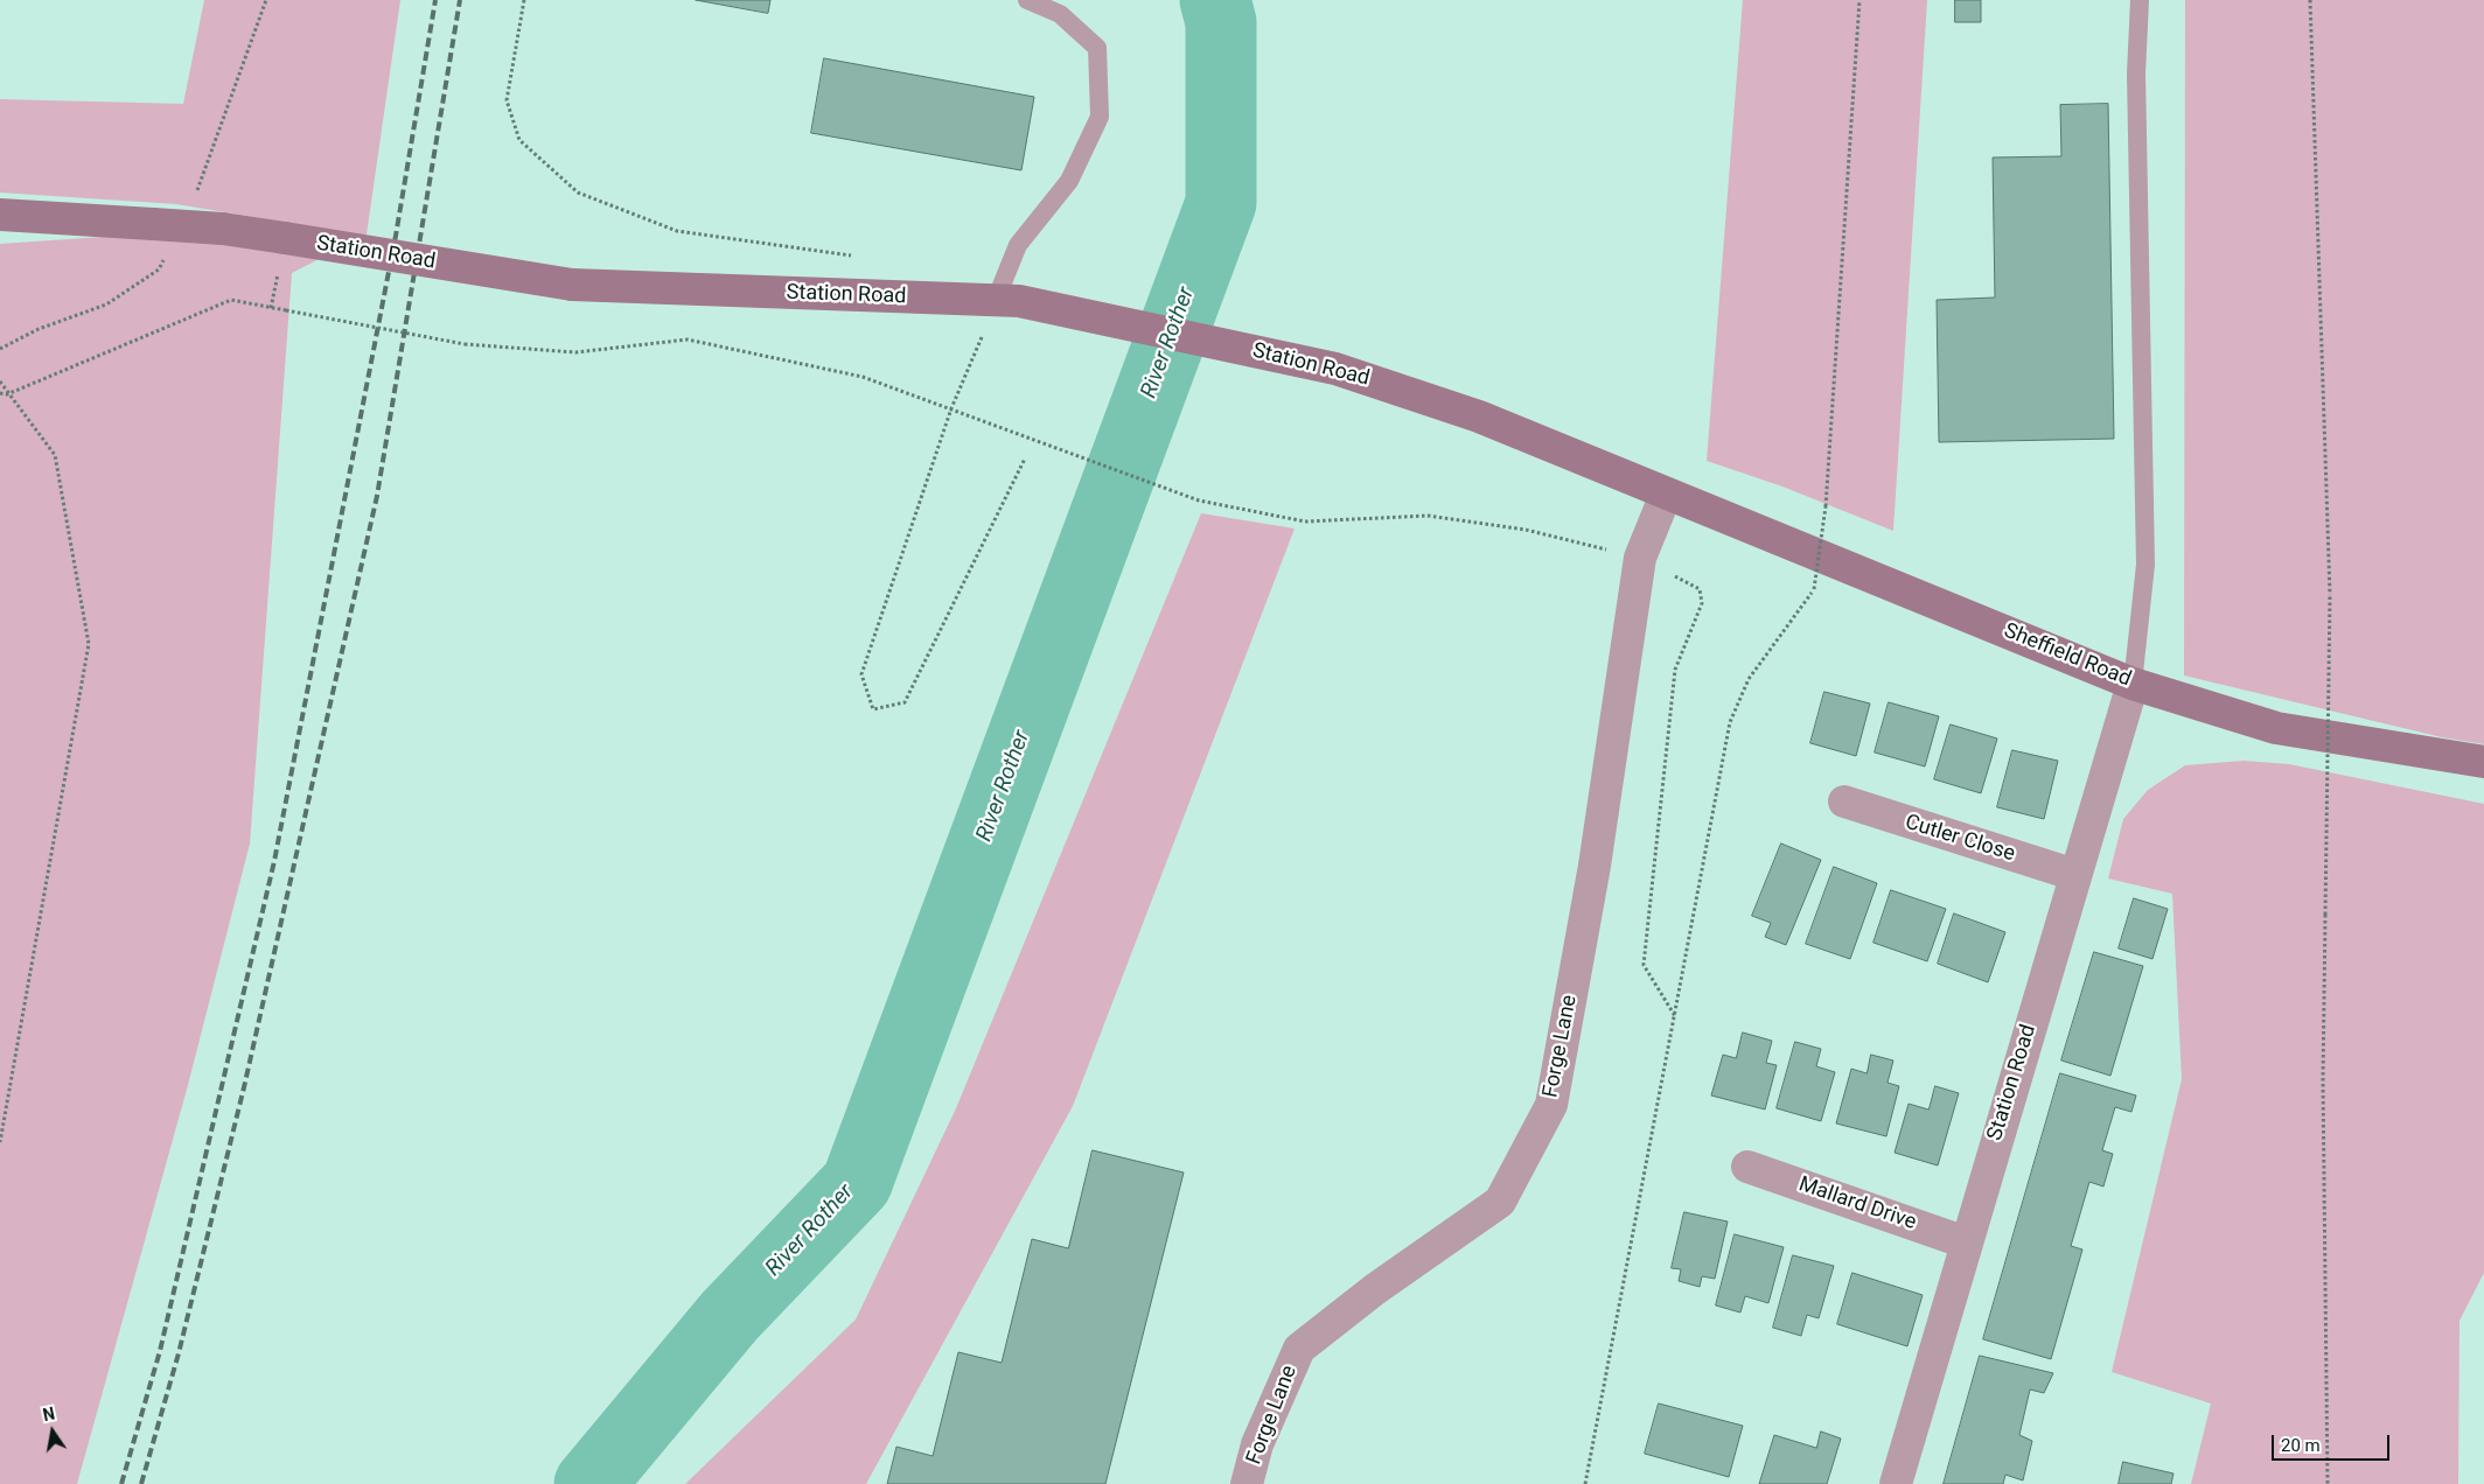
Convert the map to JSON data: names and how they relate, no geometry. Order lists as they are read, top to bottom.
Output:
{
  "streets": {
    "main road": ["Station Road", "Sheffield Road"],
    "street": ["Cutler Close", "Forge Lane", "Mallard Drive"]
  },
  "crossings": [
    ["Station Road", "Sheffield Road"],
    ["Station Road", "Cutler Close"],
    ["Station Road", "Forge Lane"],
    ["Station Road", "Mallard Drive"],
    ["Sheffield Road", "Forge Lane"]
  ],
  "water": ["River Rother"],
  "scale_bar": "20 m",
  "north": "top"
}
